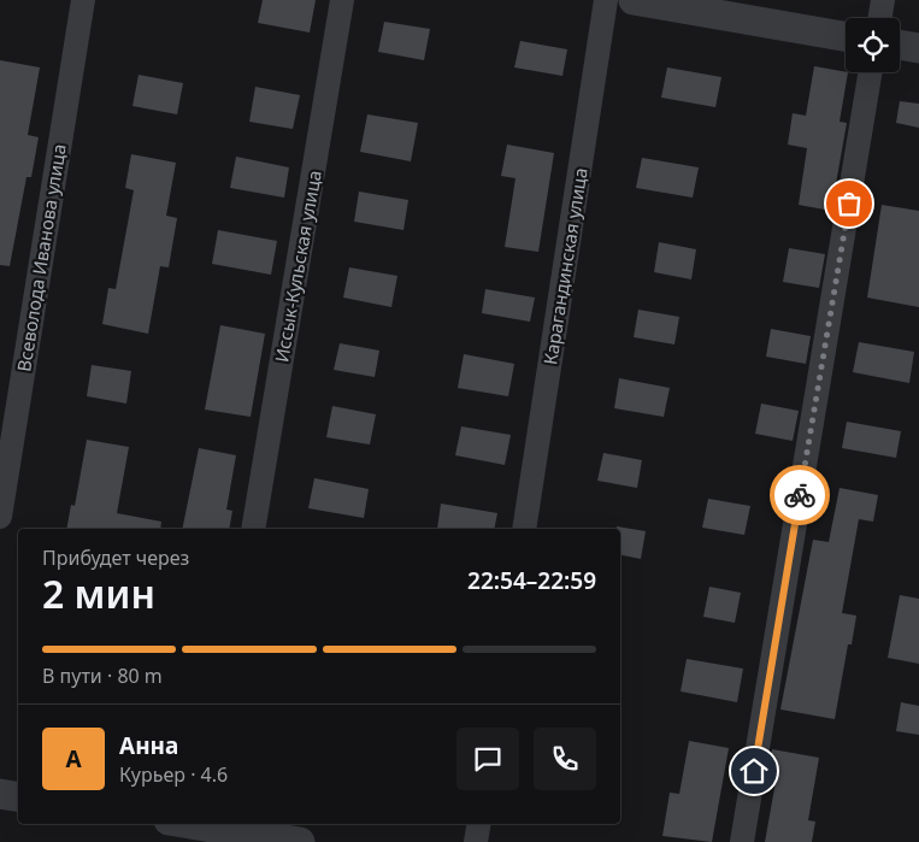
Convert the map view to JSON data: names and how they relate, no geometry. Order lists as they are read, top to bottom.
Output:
{
  "streets": {
    "street": ["Всеволода Иванова улица", "Иссык-Кульская улица", "Карагандинская улица"]
  },
  "page": {
    "heading": ["2 мин", "Прибудет через", "22:54–22:59"],
    "panel": ["Анна", "Курьер · 4.6"],
    "bar": "В пути · 80 m",
    "round": "А"
  }
}
